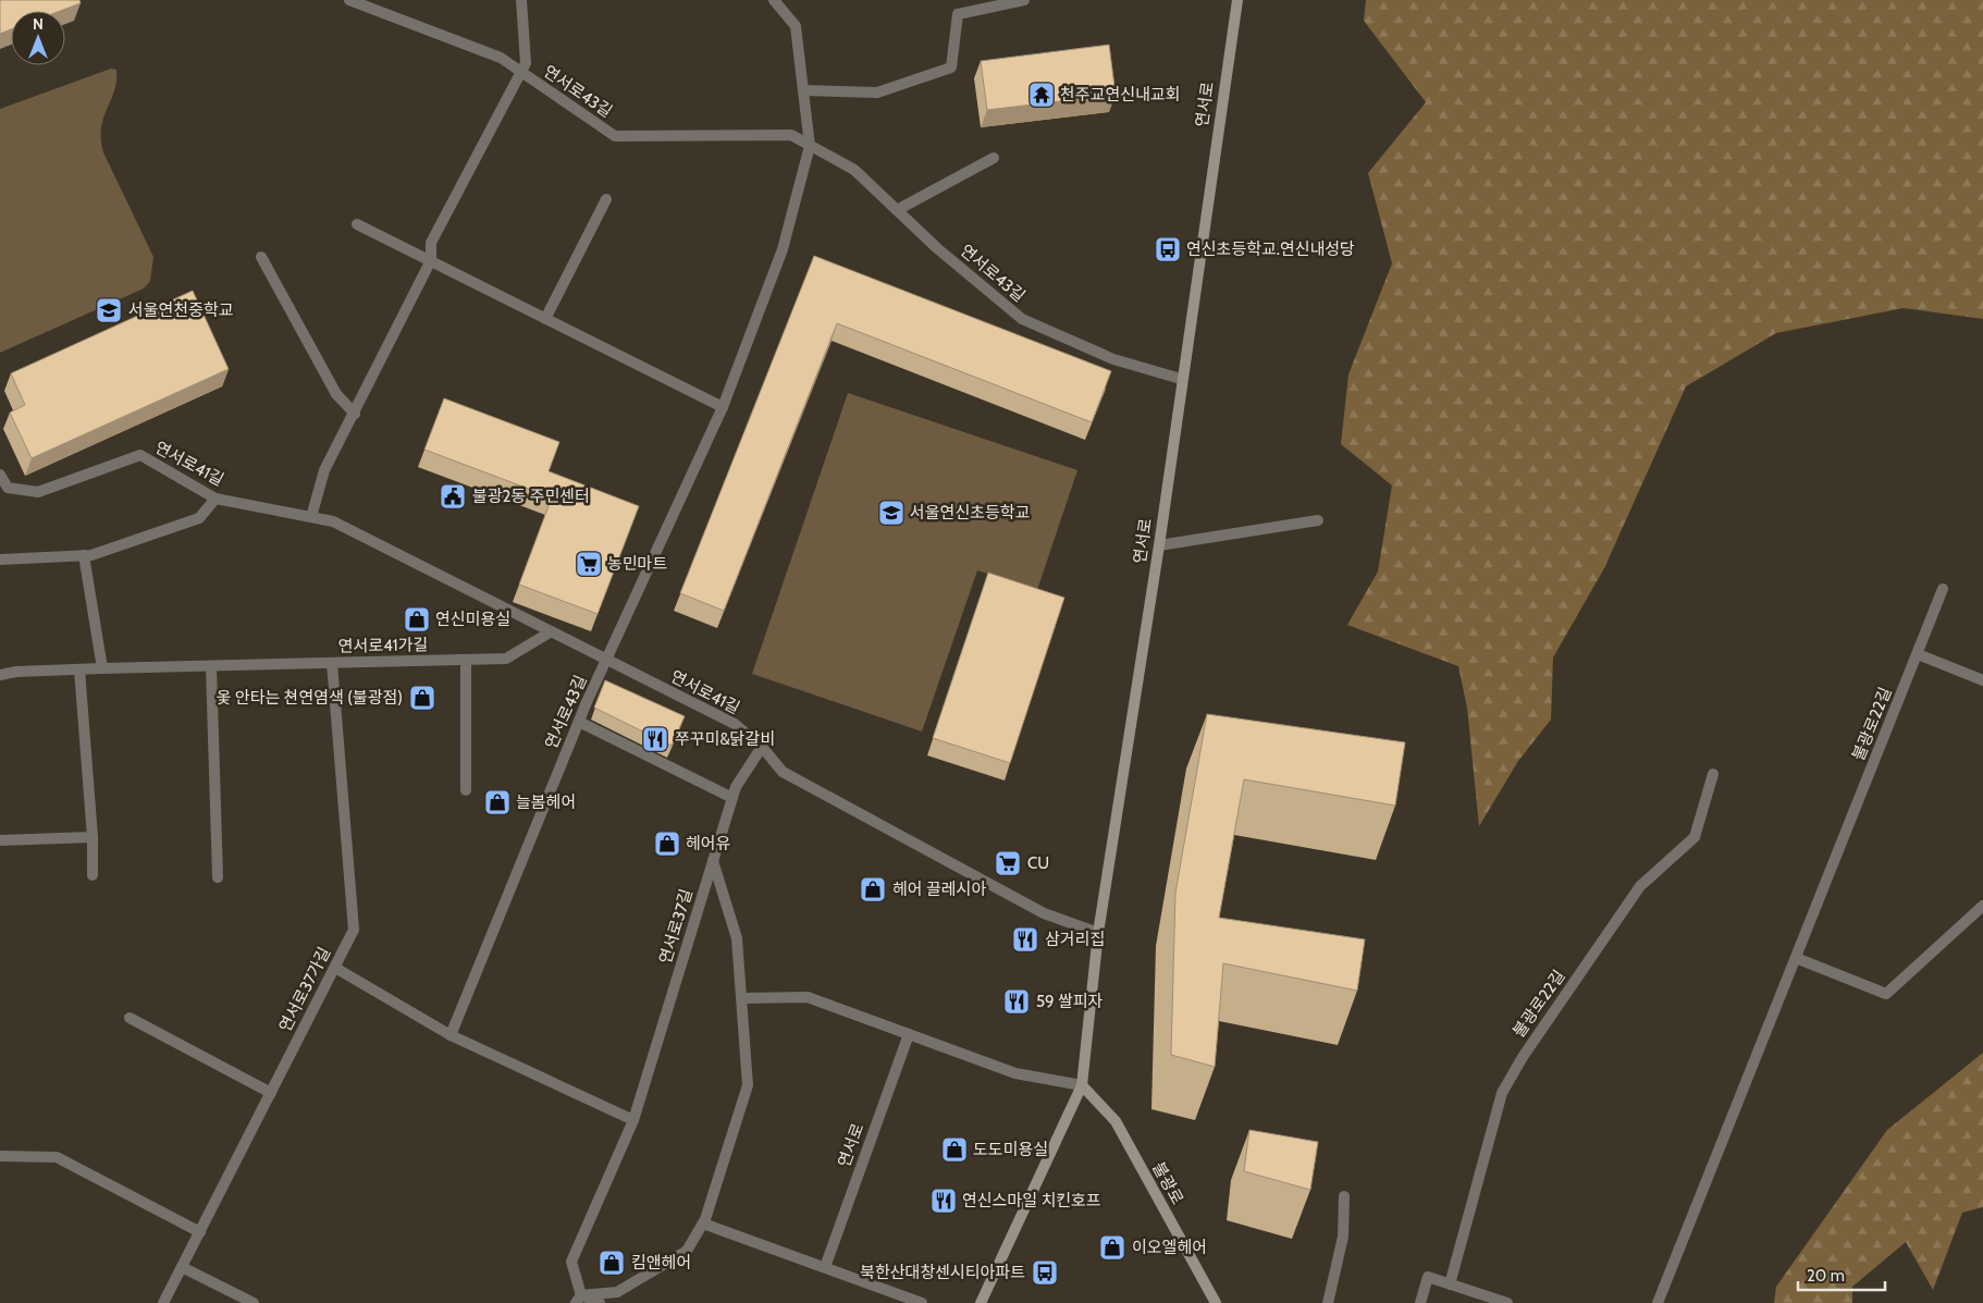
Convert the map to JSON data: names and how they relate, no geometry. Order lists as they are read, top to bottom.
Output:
{
  "streets": {
    "main road": ["연서로", "불광로"],
    "street": [
      "연서로43길",
      "연서로41길",
      "연서로41가길",
      "불광로22길",
      "연서로37길",
      "연서로37가길"
    ]
  },
  "crossings": [
    ["연서로43길", "연서로"],
    ["연서로43길", "연서로41길"],
    ["연서로", "연서로41길"],
    ["연서로", "불광로"],
    ["연서로41길", "연서로41가길"],
    ["연서로41길", "연서로37길"],
    ["연서로41가길", "연서로37가길"]
  ],
  "places": {
    "temple": ["천주교연신내교회"],
    "bus stop": ["연신초등학교.연신내성당", "북한산대창센시티아파트"],
    "school or university": ["서울연천중학교", "서울연신초등학교"],
    "public building": ["불광2동 주민센터"],
    "supermarket": ["농민마트", "CU"],
    "shop": [
      "연신미용실",
      "옻 안타는 쳔연염색 (불광점)",
      "늘봄헤어",
      "헤어유",
      "헤어 끌레시아",
      "도도미용실",
      "이오엘헤어",
      "킴앤헤어"
    ],
    "restaurant": [
      "쭈꾸미&닭갈비",
      "삼거리집",
      "59 쌀피자",
      "연신스마일 치킨호프"
    ]
  },
  "scale_bar": "20 m",
  "north": "top"
}
